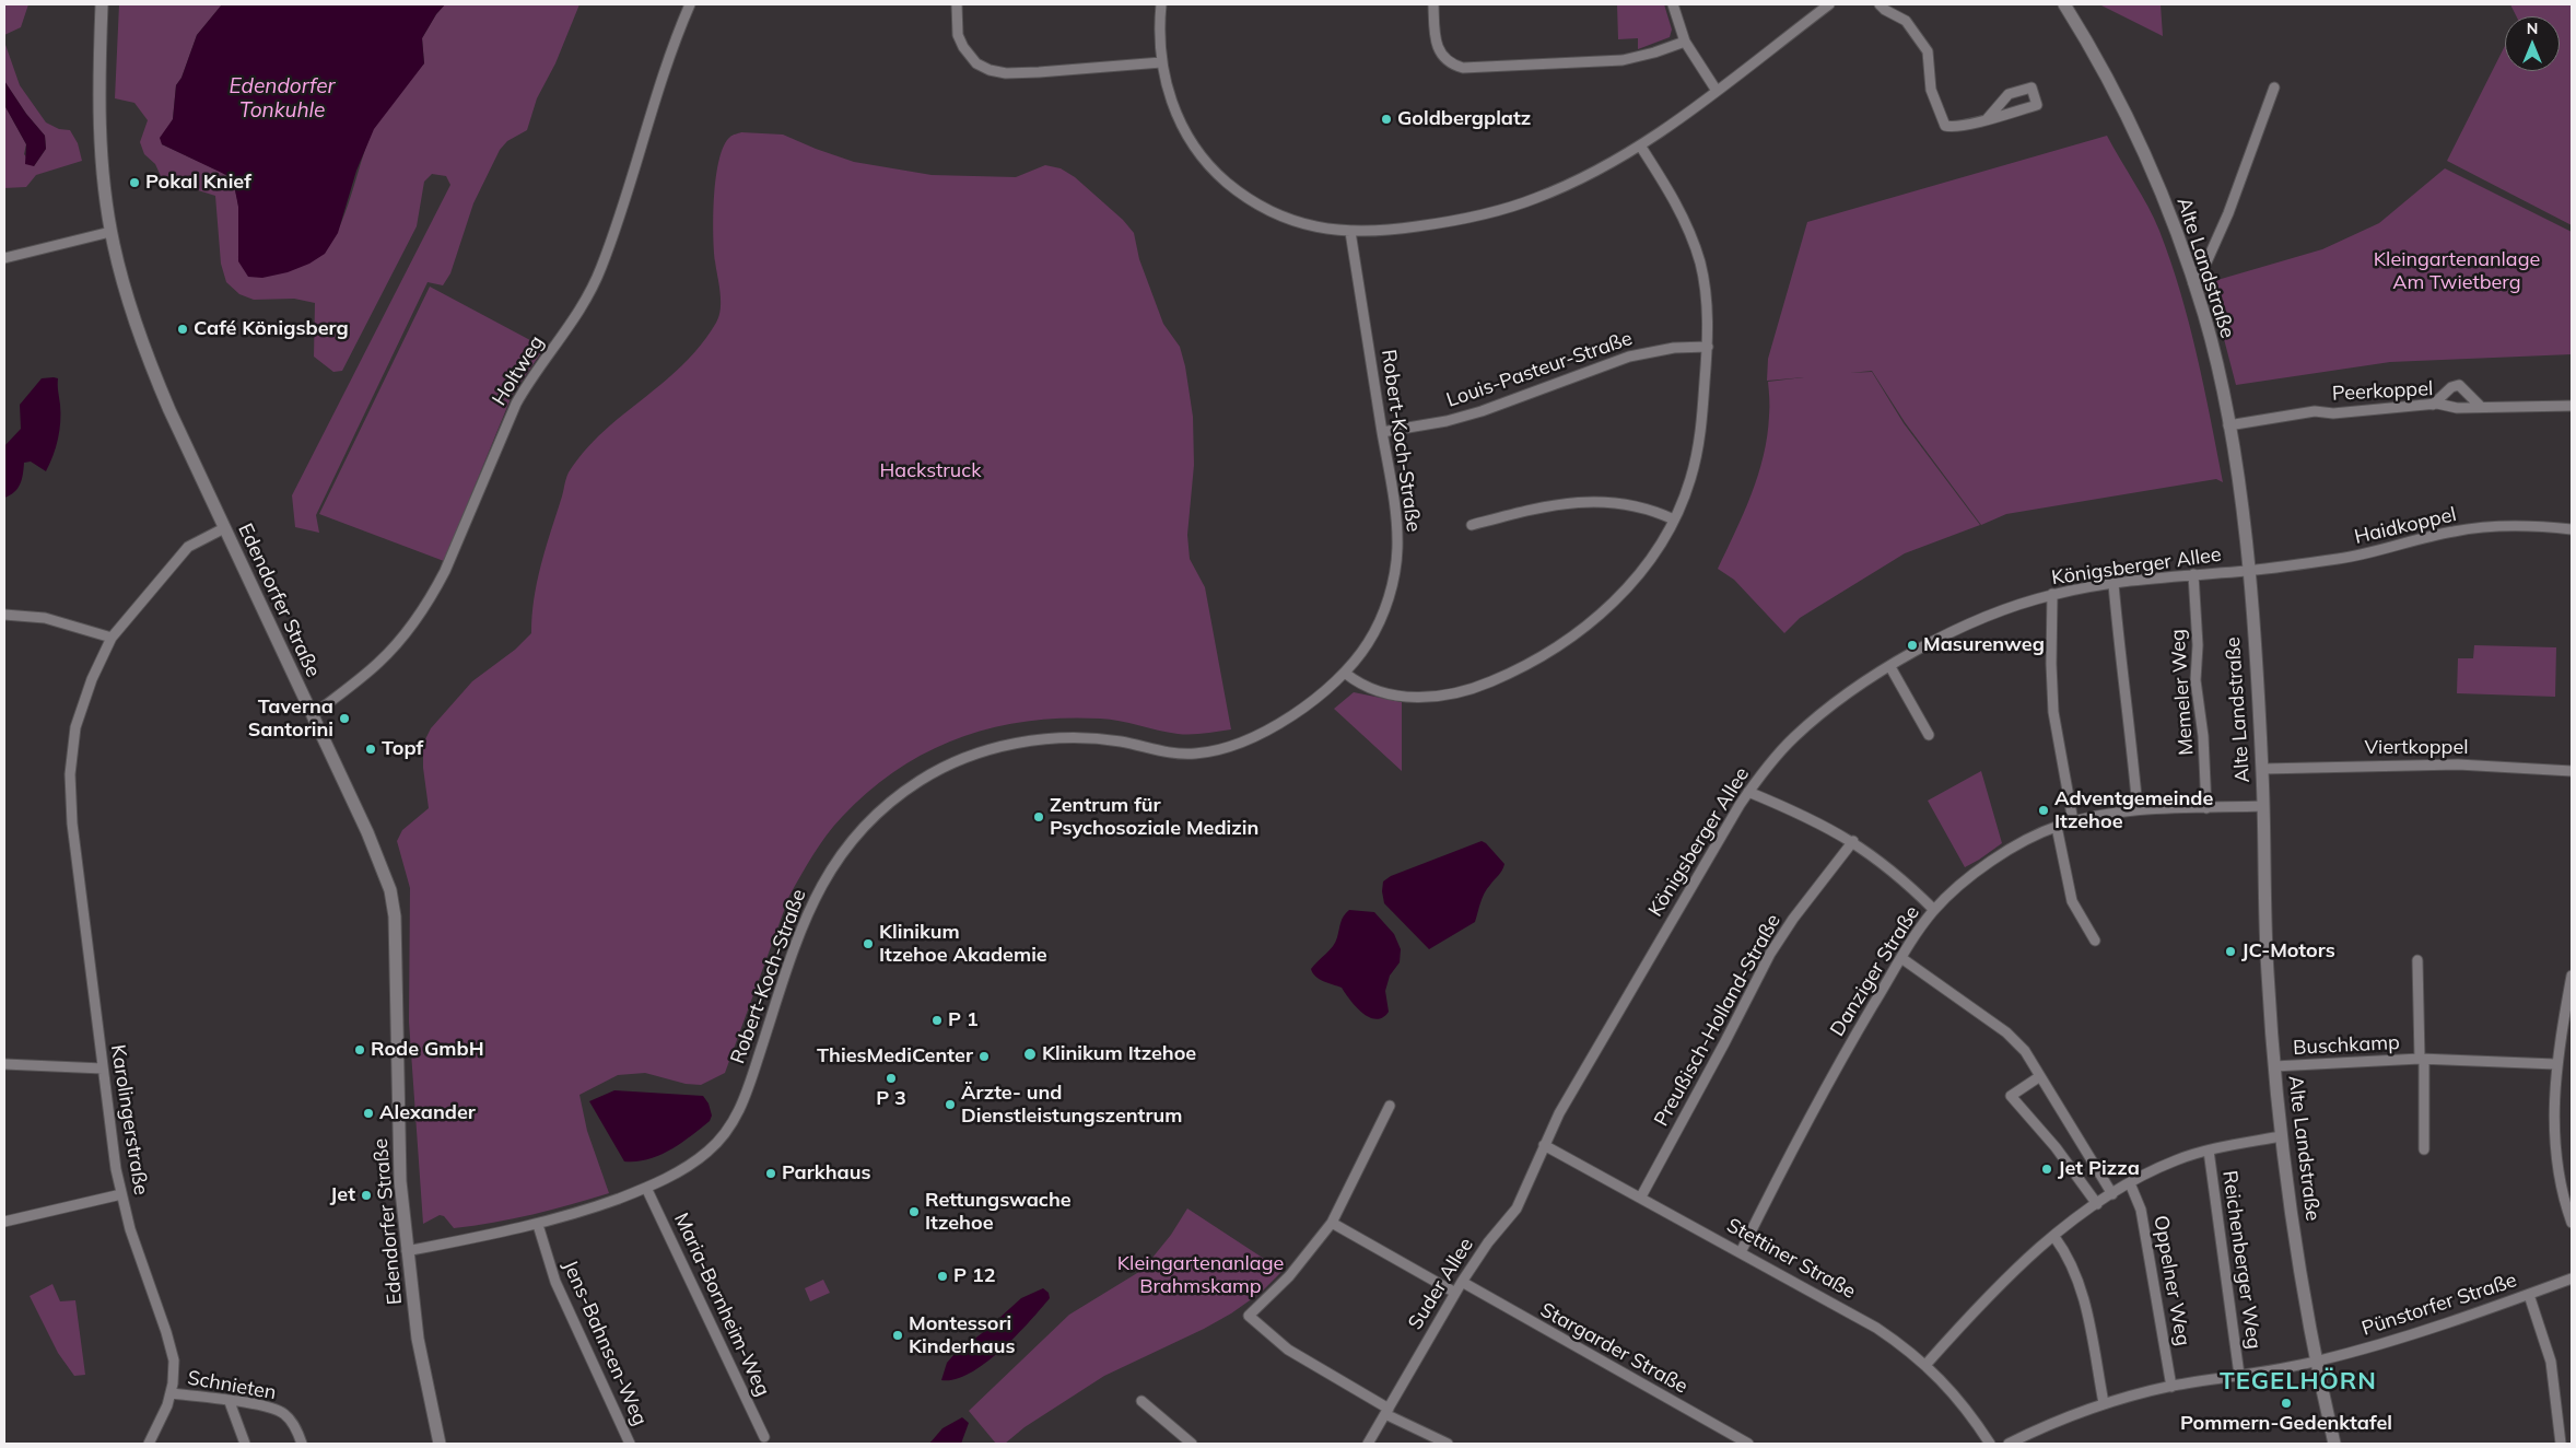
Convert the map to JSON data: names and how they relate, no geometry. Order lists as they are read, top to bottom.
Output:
{
  "streets": {
    "street": [
      "Alte Landstraße",
      "Louis-Pasteur-Straße",
      "Holtweg",
      "Peerkoppel",
      "Robert-Koch-Straße",
      "Haidkoppel",
      "Königsberger Allee",
      "Edendorfer Straße",
      "Memeler Weg",
      "Viertkoppel",
      "Danziger Straße",
      "Preußisch-Holland-Straße",
      "Buschkamp",
      "Karolingerstraße",
      "Stettiner Straße",
      "Reichenberger Weg",
      "Oppelner Weg",
      "Suder Allee",
      "Maria-Bornheim-Weg",
      "Pünstorfer Straße",
      "Jens-Bahnsen-Weg",
      "Stargarder Straße",
      "Schnieten"
    ]
  },
  "crossings": [
    ["Alte Landstraße", "Peerkoppel"],
    ["Alte Landstraße", "Haidkoppel"],
    ["Alte Landstraße", "Königsberger Allee"],
    ["Alte Landstraße", "Viertkoppel"],
    ["Alte Landstraße", "Danziger Straße"],
    ["Alte Landstraße", "Buschkamp"],
    ["Alte Landstraße", "Pünstorfer Straße"],
    ["Louis-Pasteur-Straße", "Robert-Koch-Straße"],
    ["Holtweg", "Edendorfer Straße"],
    ["Robert-Koch-Straße", "Edendorfer Straße"],
    ["Robert-Koch-Straße", "Maria-Bornheim-Weg"],
    ["Robert-Koch-Straße", "Jens-Bahnsen-Weg"],
    ["Haidkoppel", "Königsberger Allee"],
    ["Königsberger Allee", "Memeler Weg"],
    ["Königsberger Allee", "Stettiner Straße"],
    ["Königsberger Allee", "Suder Allee"],
    ["Edendorfer Straße", "Karolingerstraße"],
    ["Memeler Weg", "Danziger Straße"],
    ["Danziger Straße", "Stettiner Straße"],
    ["Preußisch-Holland-Straße", "Stettiner Straße"],
    ["Karolingerstraße", "Schnieten"],
    ["Stettiner Straße", "Suder Allee"],
    ["Reichenberger Weg", "Pünstorfer Straße"],
    ["Oppelner Weg", "Pünstorfer Straße"],
    ["Suder Allee", "Stargarder Straße"]
  ],
  "districts": ["TEGELHÖRN"],
  "water": ["Edendorfer Tonkuhle"],
  "parks": ["Kleingartenanlage Am Twietberg", "Hackstruck", "Kleingartenanlage Brahmskamp"],
  "places": [
    "Goldbergplatz",
    "Pokal Knief",
    "Café Königsberg",
    "Masurenweg",
    "Taverna Santorini",
    "Topf",
    "Adventgemeinde Itzehoe",
    "Zentrum für Psychosoziale Medizin",
    "Klinikum Itzehoe Akademie",
    "JC-Motors",
    "P 1",
    "Rode GmbH",
    "Klinikum Itzehoe",
    "ThiesMediCenter",
    "P 3",
    "Ärzte- und Dienstleistungszentrum",
    "Alexander",
    "Jet Pizza",
    "Parkhaus",
    "Jet",
    "Rettungswache Itzehoe",
    "P 12",
    "Montessori Kinderhaus",
    "Pommern-Gedenktafel"
  ],
  "north": "top"
}
